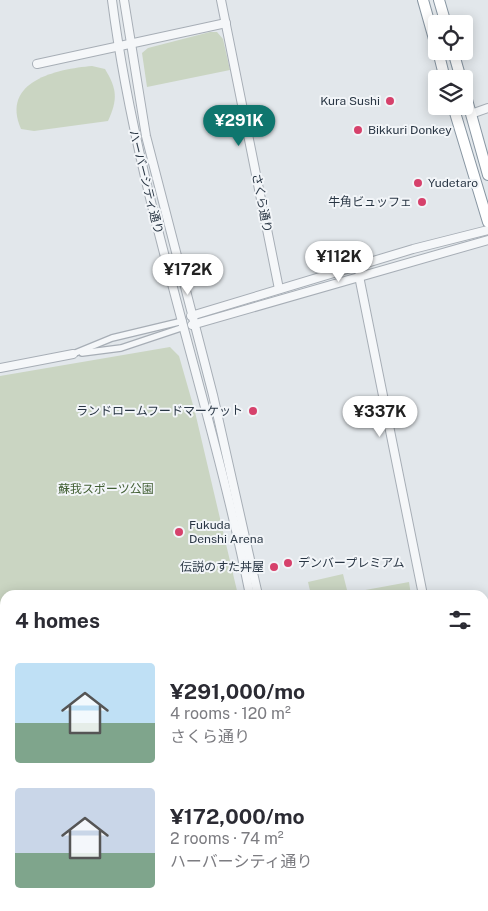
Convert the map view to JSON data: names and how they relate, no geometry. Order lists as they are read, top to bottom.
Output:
{
  "streets": {
    "street": ["ハーバーシティ通り", "さくら通り"]
  },
  "parks": ["蘇我スポーツ公園"],
  "places": [
    "Kura Sushi",
    "Bikkuri Donkey",
    "Yudetaro",
    "牛角ビュッフェ",
    "ランドロームフードマーケット",
    "Fukuda Denshi Arena",
    "デンバープレミアム",
    "伝説のすた丼屋"
  ],
  "page": {
    "price": [
      "¥291K",
      "¥112K",
      "¥172K",
      "¥337K"
    ],
    "heading": "4 homes",
    "list": [
      {
        "name": "¥291,000/mo",
        "note": "4 rooms · 120 m² · さくら通り"
      },
      {
        "name": "¥172,000/mo",
        "note": "2 rooms · 74 m² · ハーバーシティ通り"
      }
    ]
  }
}
